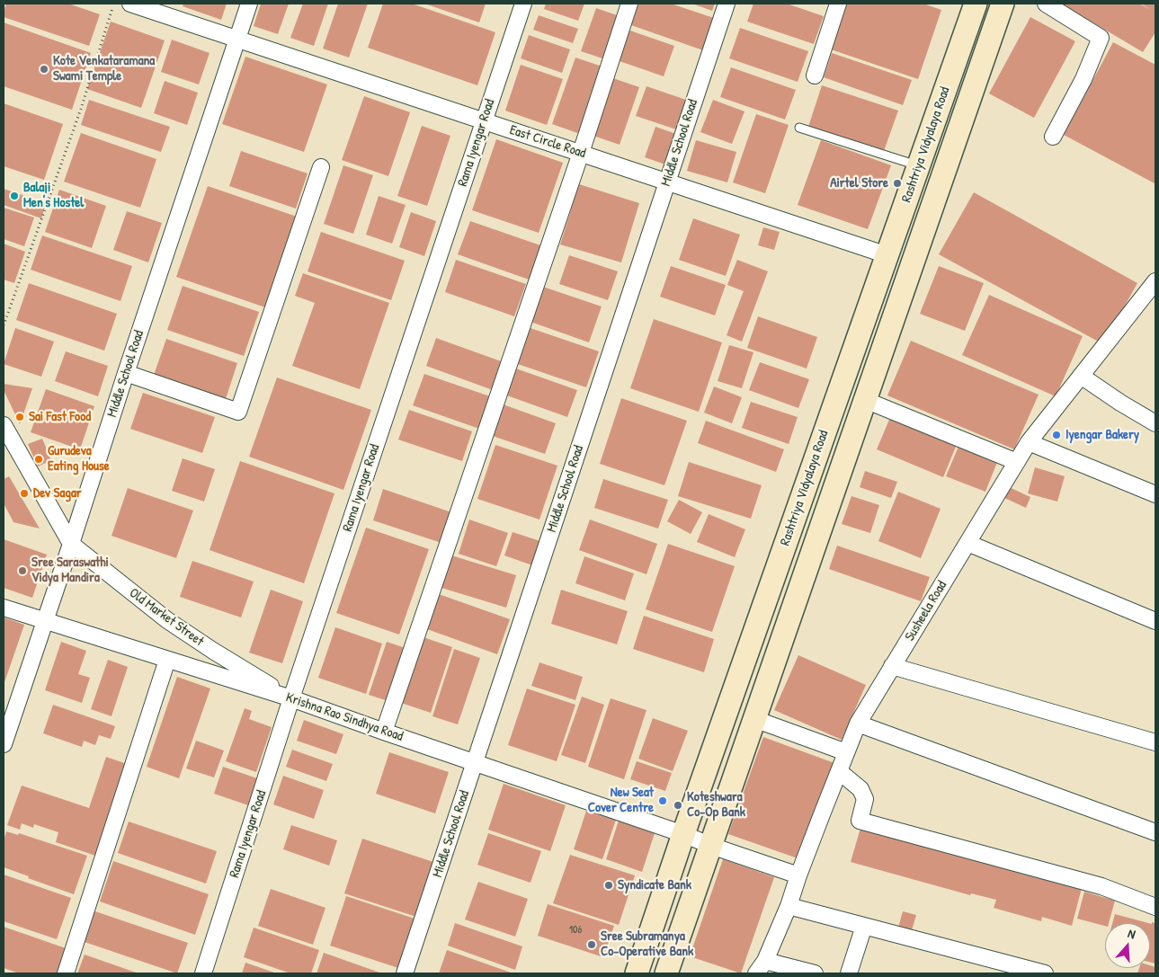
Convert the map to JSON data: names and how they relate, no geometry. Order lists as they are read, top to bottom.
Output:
{
  "streets": {
    "main road": ["Rashtriya Vidyalaya Road"],
    "street": [
      "East Circle Road",
      "Rama Iyengar Road",
      "Middle School Road",
      "Susheela Road",
      "Old Market Street",
      "Krishna Rao Sindhya Road"
    ]
  },
  "crossings": [
    ["East Circle Road", "Rama Iyengar Road"],
    ["East Circle Road", "Middle School Road"],
    ["East Circle Road", "Rashtriya Vidyalaya Road"],
    ["Rama Iyengar Road", "Old Market Street"],
    ["Rama Iyengar Road", "Krishna Rao Sindhya Road"],
    ["Middle School Road", "Old Market Street"],
    ["Middle School Road", "Krishna Rao Sindhya Road"],
    ["Rashtriya Vidyalaya Road", "Krishna Rao Sindhya Road"],
    ["Susheela Road", "Krishna Rao Sindhya Road"],
    ["Old Market Street", "Krishna Rao Sindhya Road"]
  ],
  "places": [
    "Kote Venkataramana Swami Temple",
    "Airtel Store",
    "Balaji Men's Hostel",
    "Sai Fast Food",
    "Iyengar Bakery",
    "Gurudeva Eating House",
    "Dev Sagar",
    "Sree Saraswathi Vidya Mandira",
    "New Seat Cover Centre",
    "Koteshwara Co-Op Bank",
    "Syndicate Bank",
    "Sree Subramanya Co-Operative Bank"
  ],
  "house_numbers": ["106"],
  "north": "top"
}
